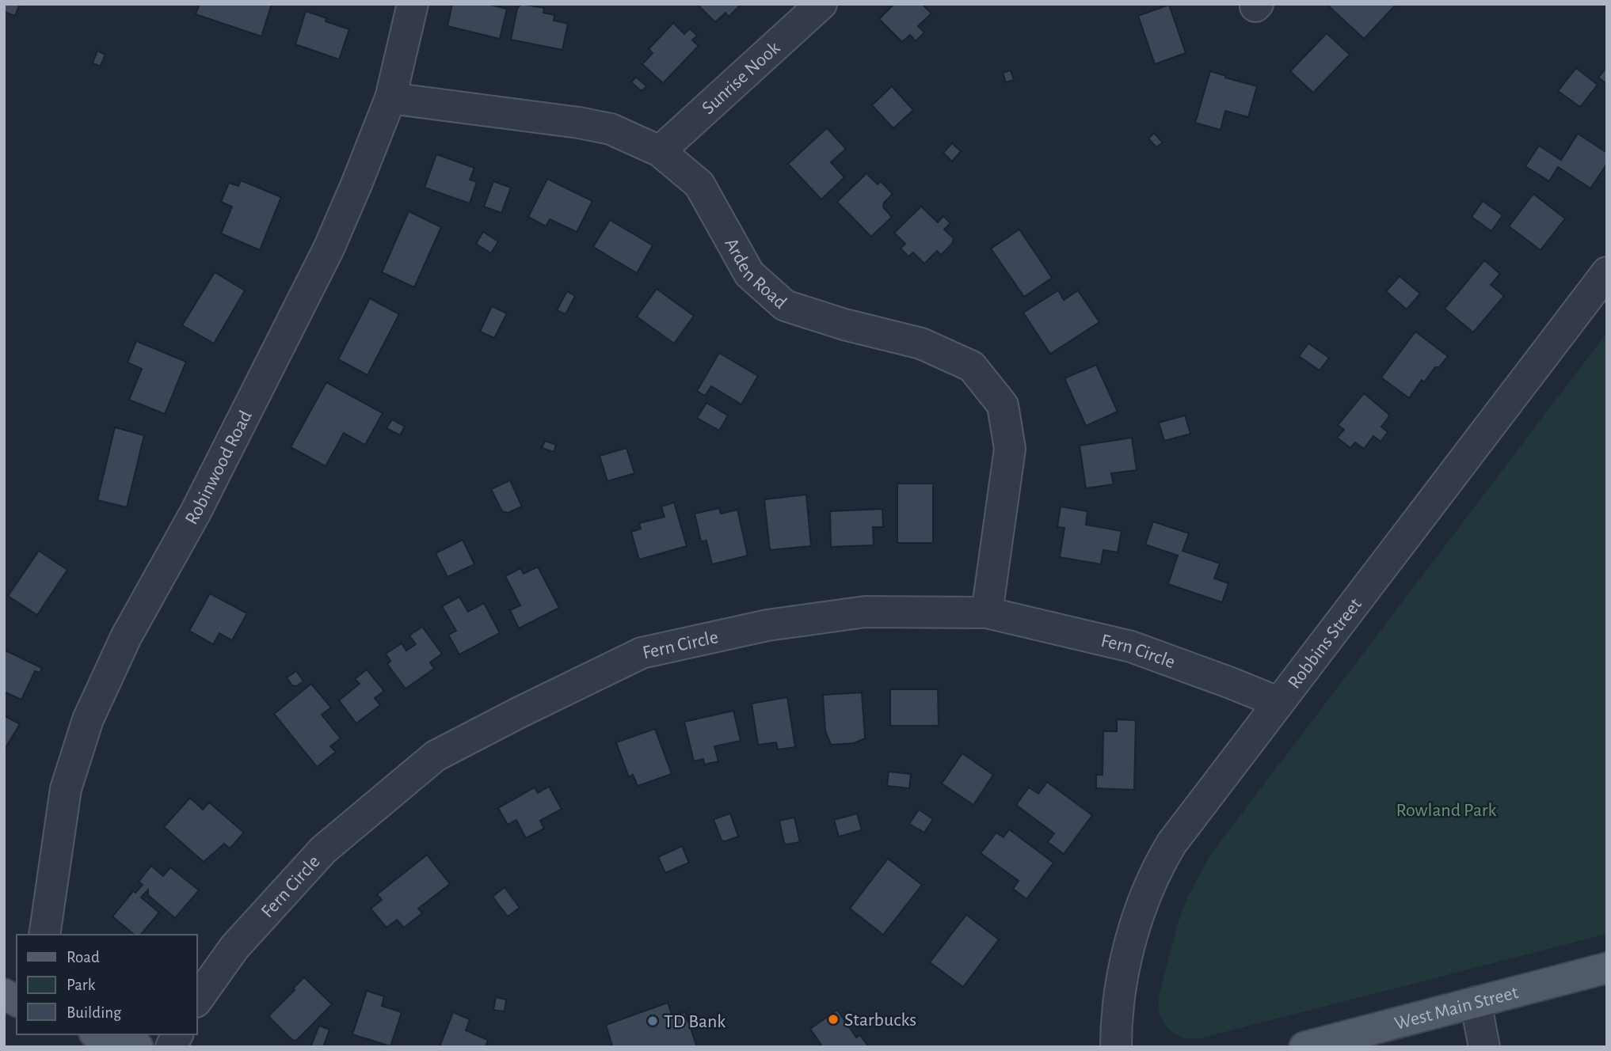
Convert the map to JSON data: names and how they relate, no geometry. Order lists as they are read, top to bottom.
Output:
{
  "streets": {
    "main road": ["West Main Street"],
    "street": [
      "Sunrise Nook",
      "Arden Road",
      "Robinwood Road",
      "Robbins Street",
      "Fern Circle"
    ]
  },
  "crossings": [
    ["Sunrise Nook", "Arden Road"],
    ["Arden Road", "Robinwood Road"],
    ["Arden Road", "Fern Circle"],
    ["Robbins Street", "Fern Circle"]
  ],
  "parks": ["Rowland Park"],
  "places": ["Starbucks", "TD Bank"],
  "legend": ["Road", "Park", "Building"]
}
